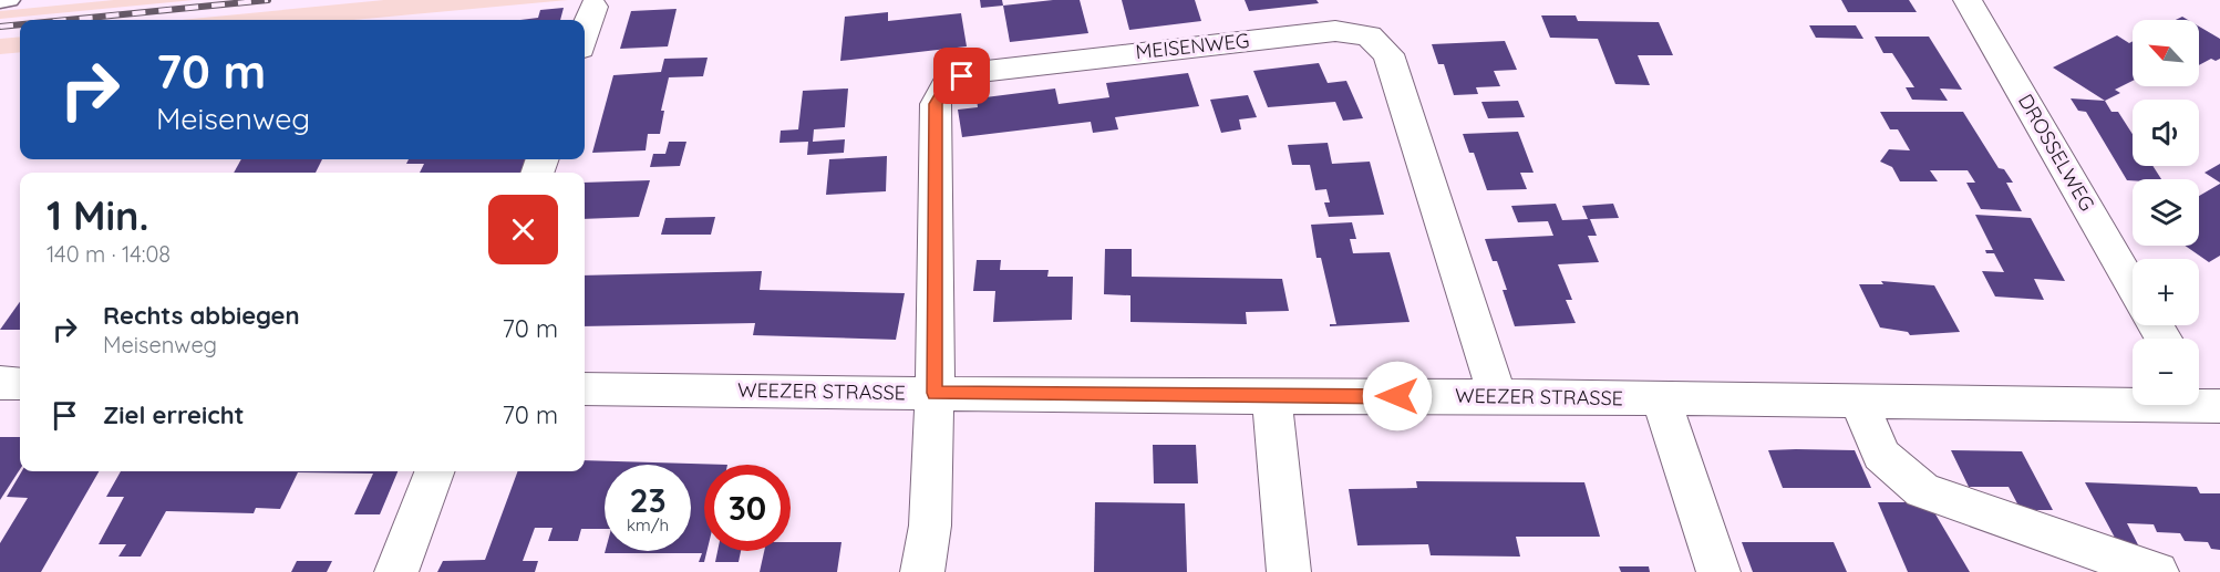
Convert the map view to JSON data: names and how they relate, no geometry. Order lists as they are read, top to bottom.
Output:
{
  "streets": {
    "street": ["MEISENWEG", "DROSSELWEG", "WEEZER STRASSE"]
  },
  "crossings": [
    ["MEISENWEG", "WEEZER STRASSE"]
  ],
  "north": "top left",
  "page": {
    "map_buttons": ["+", "−"],
    "turn": ["70 m", "Meisenweg"],
    "heading": ["1 Min.", "140 m · 14:08"],
    "list": [
      {
        "name": "Rechts abbiegen",
        "note": "Meisenweg",
        "value": "70 m"
      },
      {
        "name": "Ziel erreicht",
        "value": "70 m"
      }
    ],
    "speed": "23 km/h",
    "limit": "30"
  }
}
